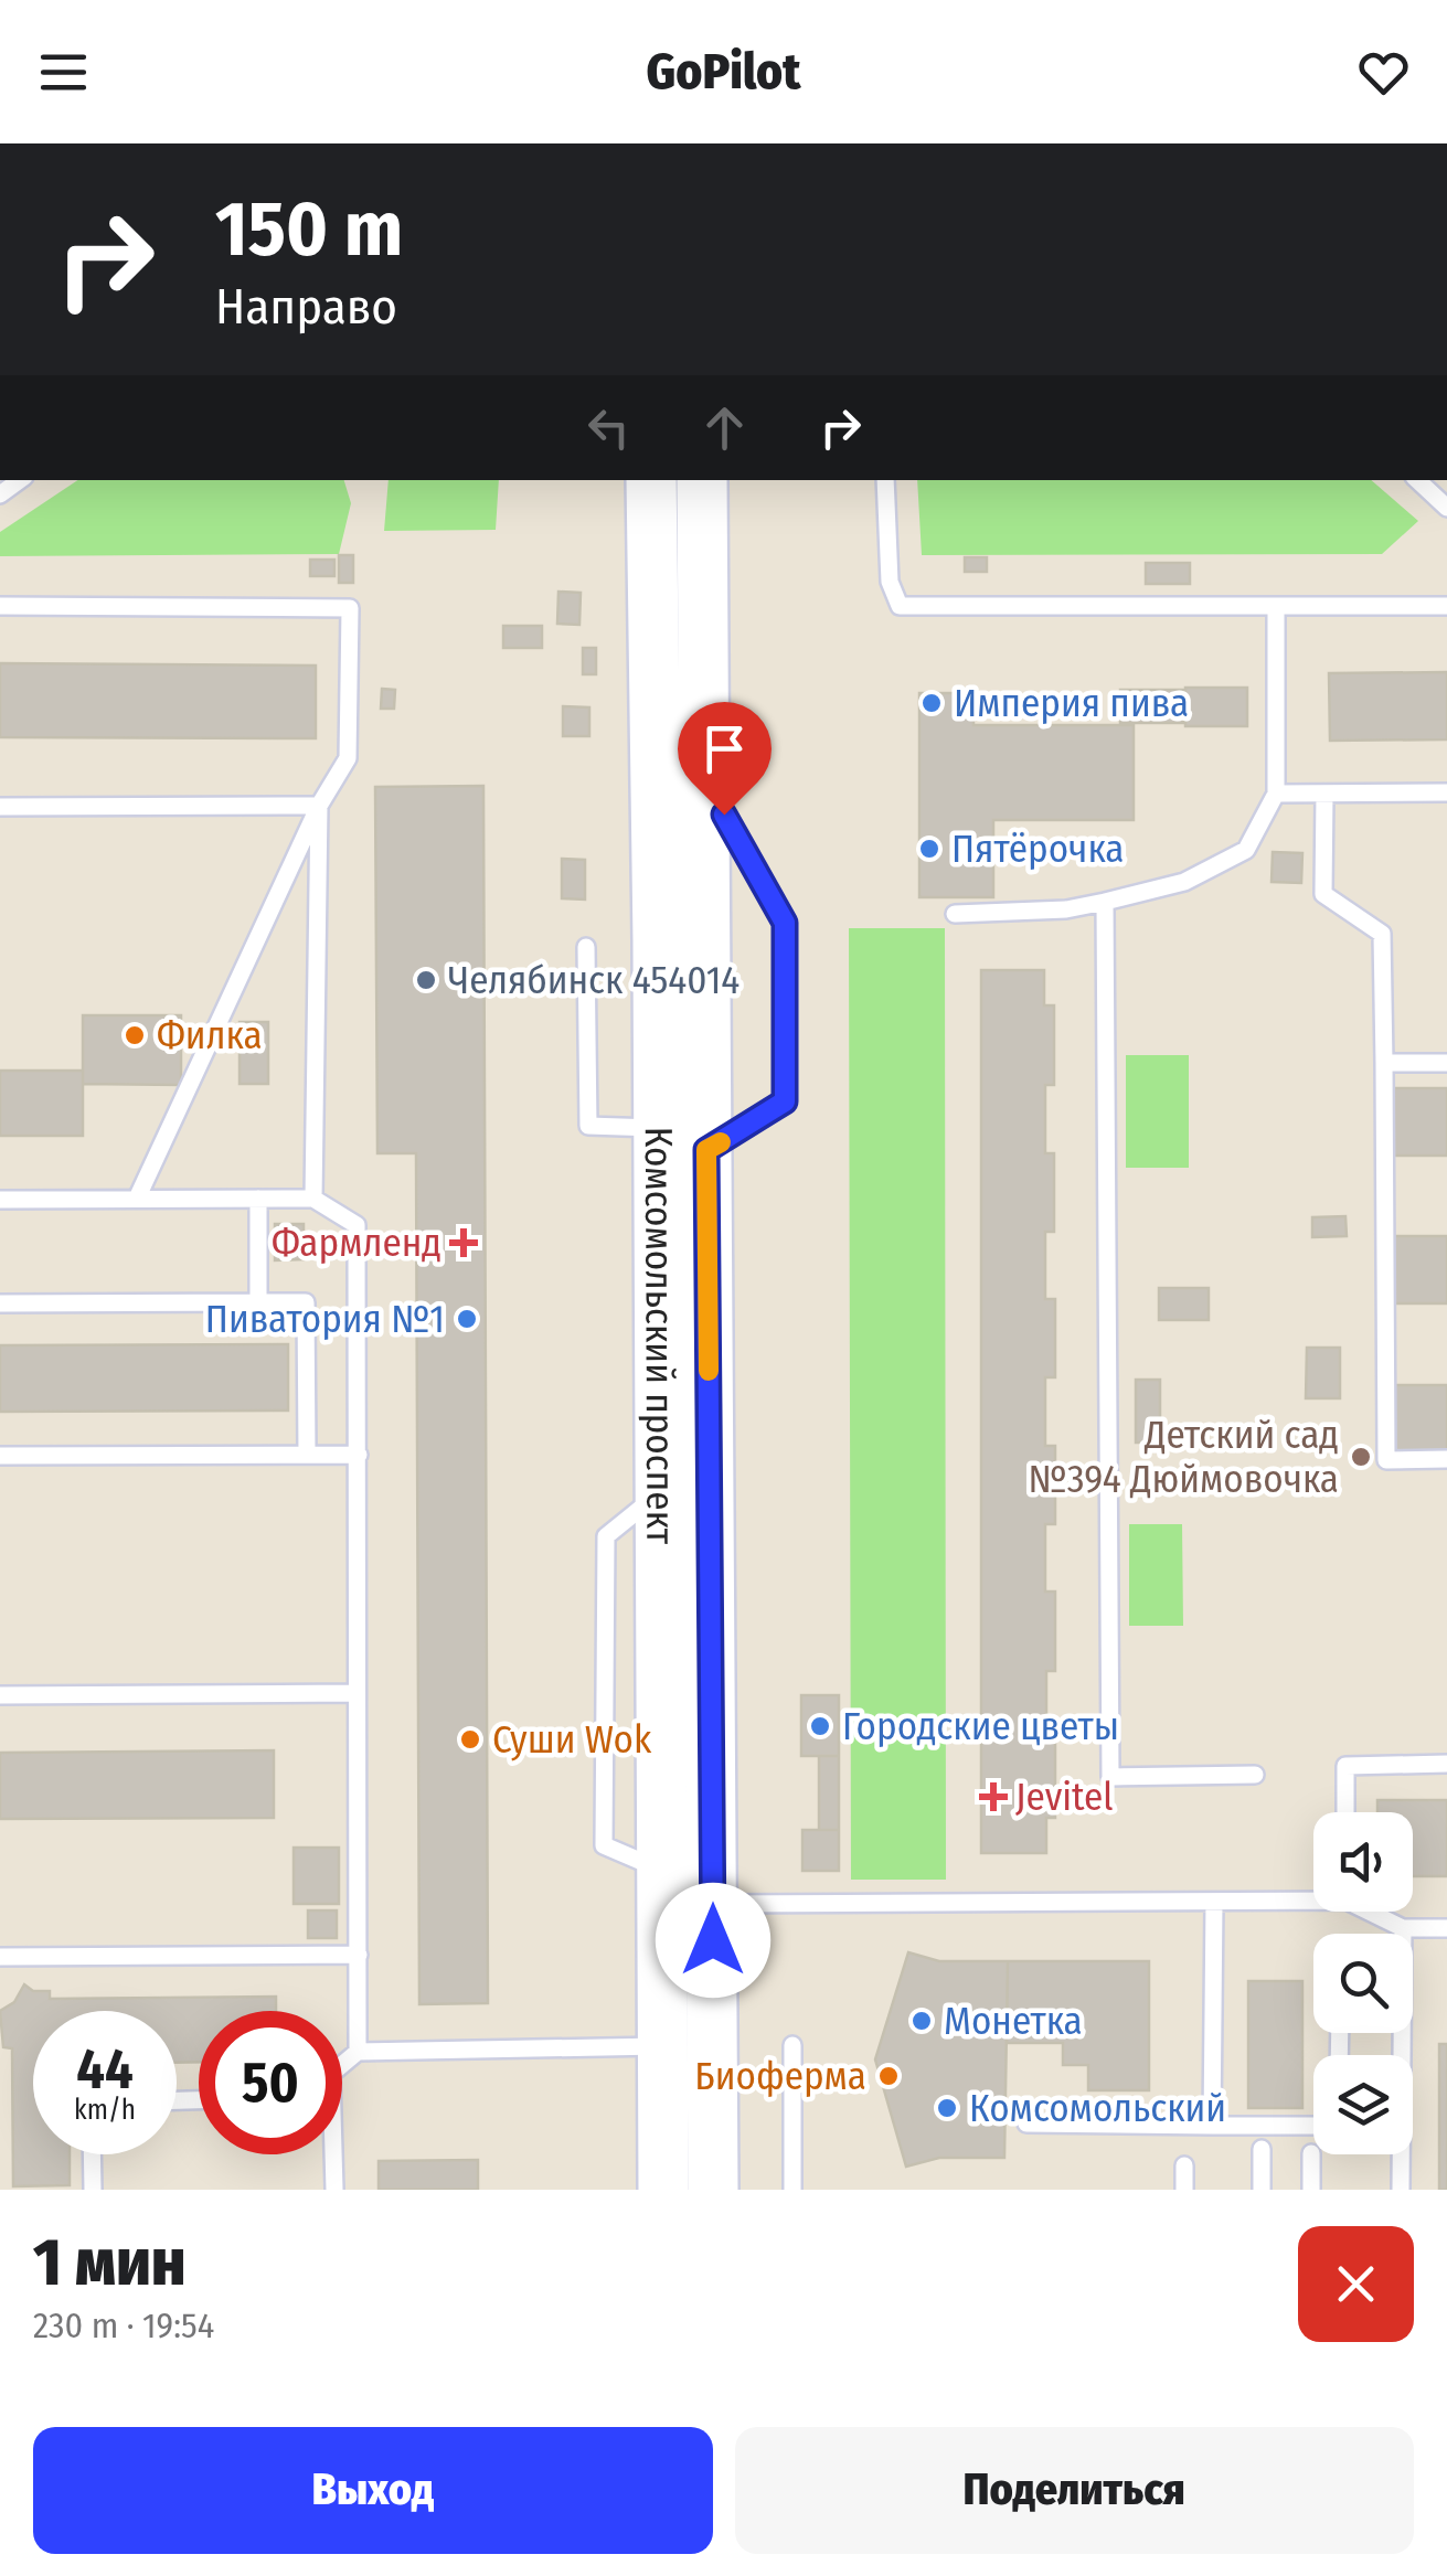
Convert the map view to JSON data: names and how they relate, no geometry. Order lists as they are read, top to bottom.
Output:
{
  "streets": {
    "main road": ["Комсомольский проспект"]
  },
  "places": {
    "other": [
      "Империя пива",
      "Пятёрочка",
      "Челябинск 454014",
      "Филка",
      "Пиватория №1",
      "Детский сад №394 Дюймовочка",
      "Городские цветы",
      "Суши Wok",
      "Монетка",
      "Биоферма",
      "Комсомольский"
    ],
    "health": ["Фармленд", "Jevitel"]
  },
  "page": {
    "header": "GoPilot",
    "turn": ["150 m", "Направо"],
    "speed": "44 km/h",
    "limit": "50",
    "heading": ["1 мин", "230 m · 19:54"],
    "buttons": ["Выход", "Поделиться"]
  }
}
